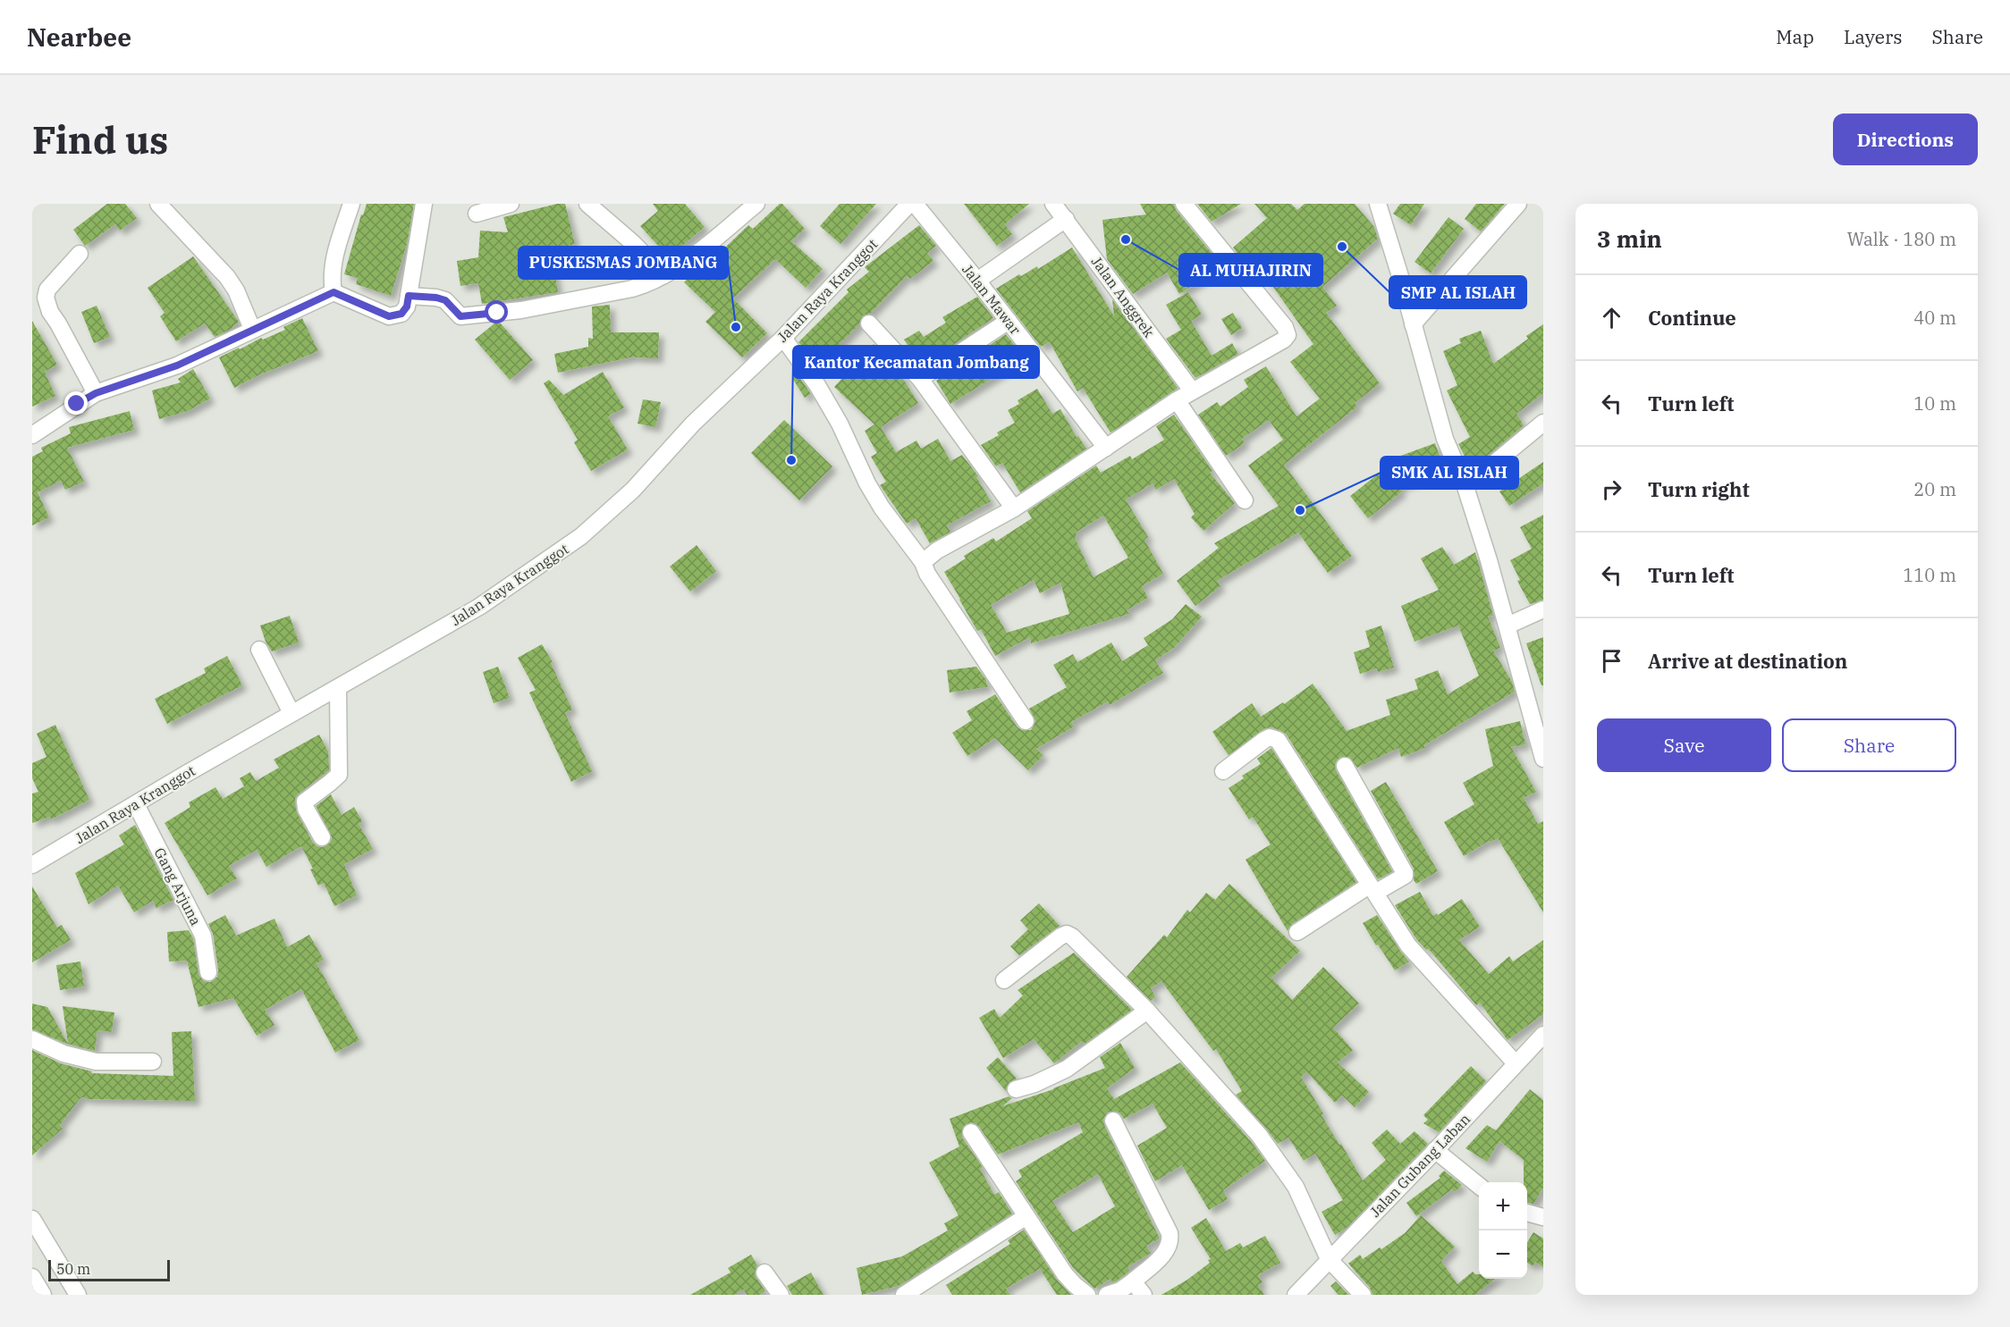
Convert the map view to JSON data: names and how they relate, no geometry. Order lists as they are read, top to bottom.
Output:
{
  "streets": {
    "street": [
      "Jalan Raya Kranggot",
      "Jalan Anggrek",
      "Jalan Mawar",
      "Gang Arjuna",
      "Jalan Gubang Laban"
    ]
  },
  "crossings": [
    ["Jalan Raya Kranggot", "Gang Arjuna"]
  ],
  "places": [
    "AL MUHAJIRIN",
    "SMP AL ISLAH",
    "PUSKESMAS JOMBANG",
    "Kantor Kecamatan Jombang",
    "SMK AL ISLAH"
  ],
  "scale_bar": "50 m",
  "page": {
    "header": "Nearbee",
    "nav": ["Map", "Layers", "Share"],
    "buttons": [
      "Directions",
      ["Save", "Share"]
    ],
    "title": "Find us",
    "heading": ["3 min", "Walk · 180 m"],
    "list": [
      ["Continue", "40 m"],
      ["Turn left", "10 m"],
      ["Turn right", "20 m"],
      ["Turn left", "110 m"],
      "Arrive at destination"
    ],
    "map_buttons": ["+", "−"],
    "scale": "50 m"
  }
}
